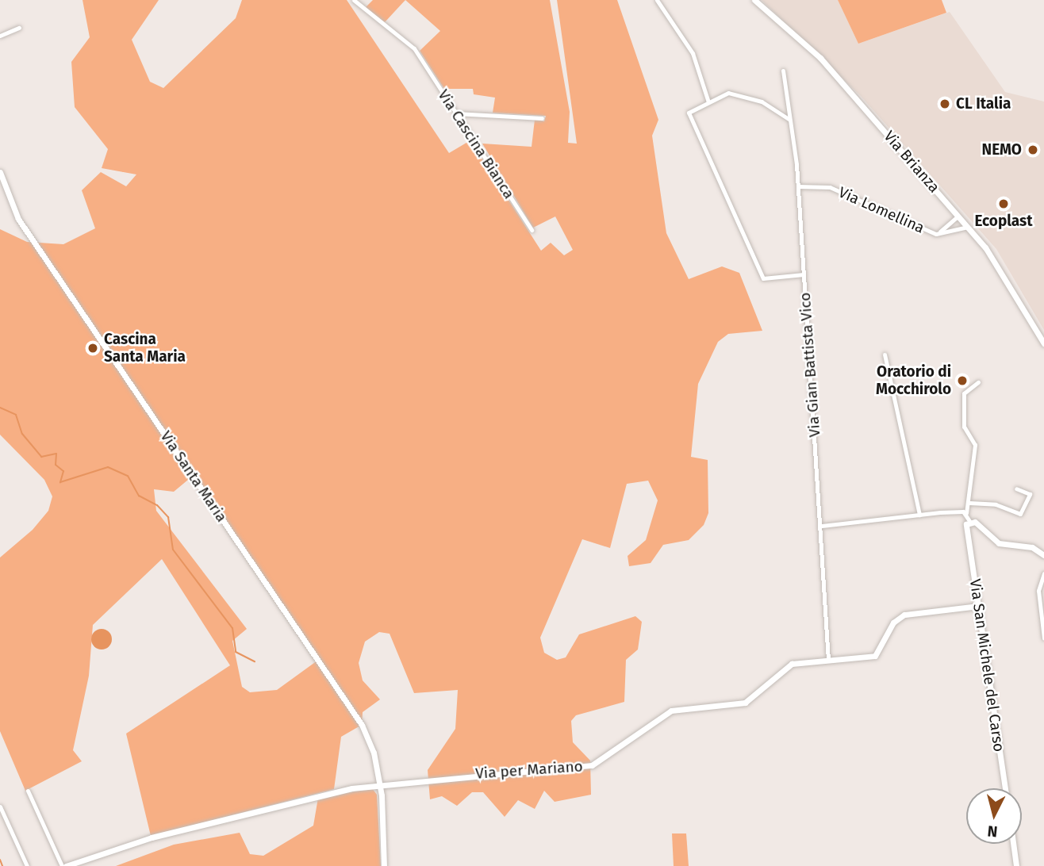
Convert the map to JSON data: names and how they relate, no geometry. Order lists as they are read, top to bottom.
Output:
{
  "streets": {
    "street": [
      "Via Cascina Bianca",
      "Via Brianza",
      "Via Lomellina",
      "Via Gian Battista Vico",
      "Via Santa Maria",
      "Via San Michele del Carso",
      "Via per Mariano"
    ]
  },
  "crossings": [
    ["Via Brianza", "Via Lomellina"],
    ["Via Lomellina", "Via Gian Battista Vico"],
    ["Via Gian Battista Vico", "Via per Mariano"],
    ["Via Santa Maria", "Via per Mariano"],
    ["Via San Michele del Carso", "Via per Mariano"]
  ],
  "places": [
    "CL Italia",
    "NEMO",
    "Ecoplast",
    "Cascina Santa Maria",
    "Oratorio di Mocchirolo"
  ],
  "north": "bottom"
}
